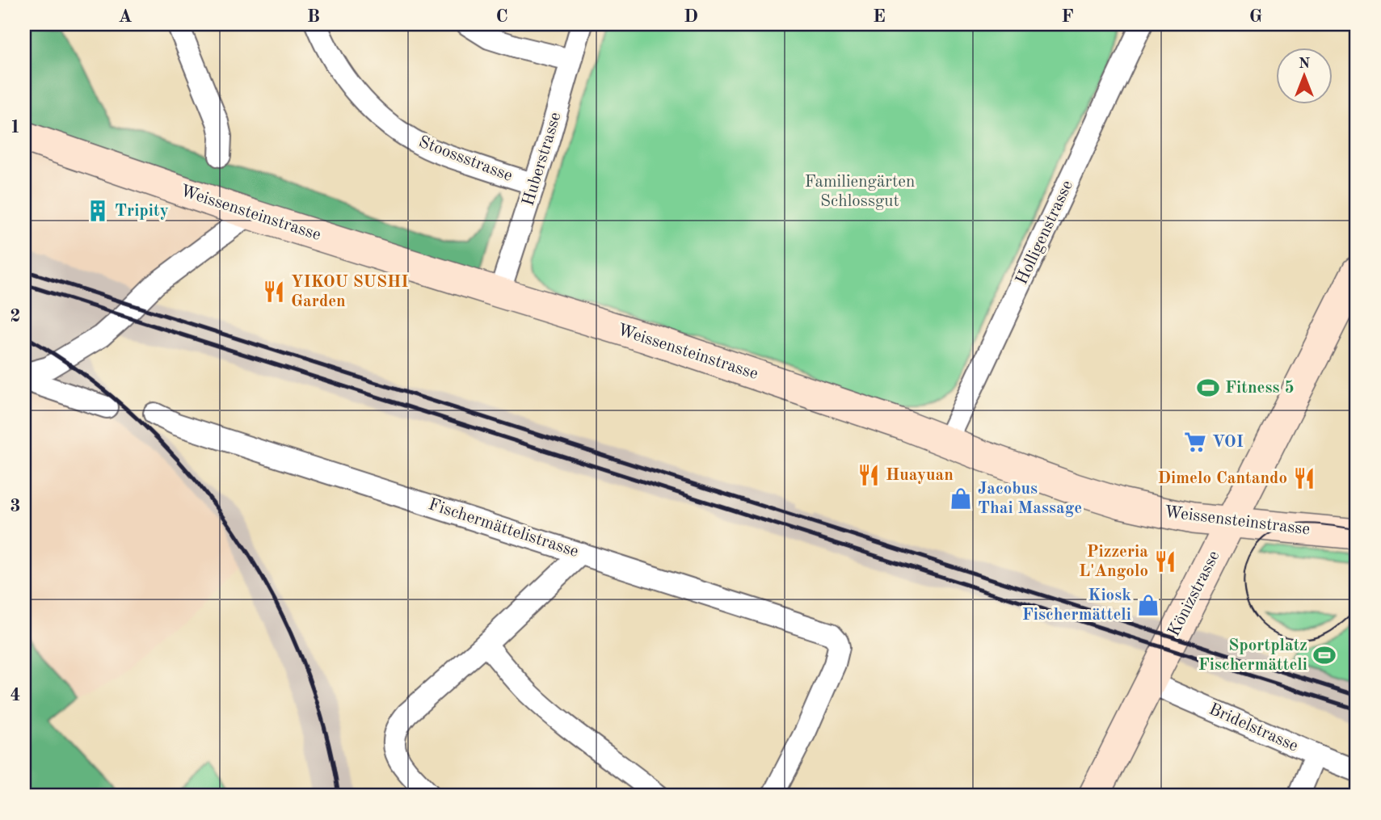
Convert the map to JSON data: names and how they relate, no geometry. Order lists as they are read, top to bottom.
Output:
{
  "streets": {
    "main road": ["Weissensteinstrasse", "Könizstrasse"],
    "street": [
      "Stoossstrasse",
      "Huberstrasse",
      "Holligenstrasse",
      "Fischermättelistrasse",
      "Bridelstrasse"
    ]
  },
  "crossings": [
    ["Stoossstrasse", "Huberstrasse"],
    ["Huberstrasse", "Weissensteinstrasse"],
    ["Weissensteinstrasse", "Holligenstrasse"],
    ["Weissensteinstrasse", "Könizstrasse"],
    ["Könizstrasse", "Bridelstrasse"]
  ],
  "parks": ["Familiengärten Schlossgut"],
  "places": {
    "building": ["Tripity"],
    "restaurant": [
      "YIKOU SUSHI Garden",
      "Huayuan",
      "Dimelo Cantando",
      "Pizzeria L'Angolo"
    ],
    "sports": ["Fitness 5", "Sportplatz Fischermätteli"],
    "supermarket": ["VOI"],
    "shop": ["Jacobus Thai Massage", "Kiosk Fischermätteli"]
  },
  "north": "top",
  "grid": {
    "columns": [
      "A",
      "B",
      "C",
      "D",
      "E",
      "F",
      "G"
    ],
    "rows": [
      "1",
      "2",
      "3",
      "4"
    ]
  }
}
